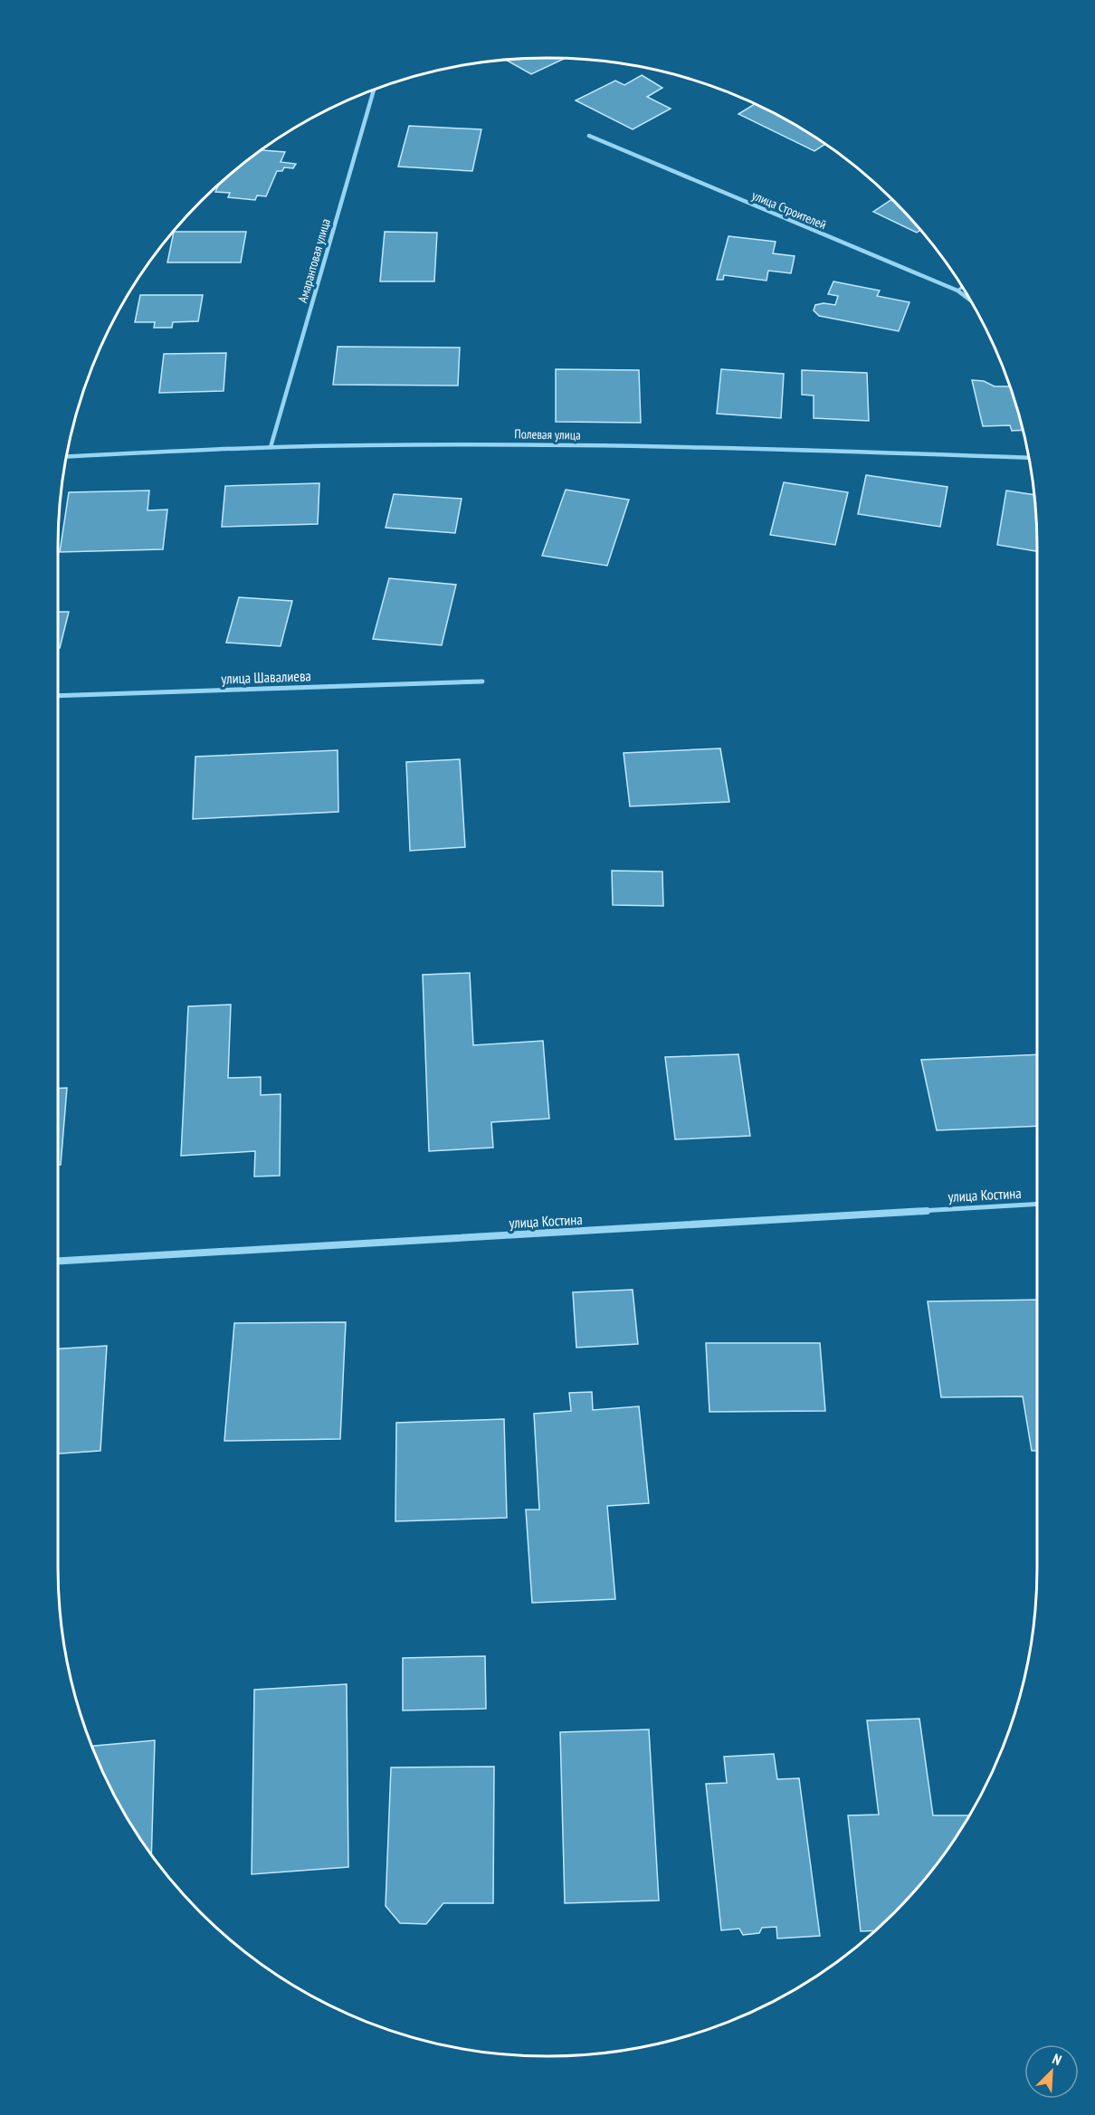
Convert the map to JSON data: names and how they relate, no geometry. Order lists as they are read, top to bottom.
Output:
{
  "streets": {
    "street": [
      "улица Строителей",
      "Амарантовая улица",
      "Полевая улица",
      "улица Шавалиева",
      "улица Костина"
    ]
  },
  "crossings": [
    ["Амарантовая улица", "Полевая улица"]
  ],
  "north": "top right"
}
